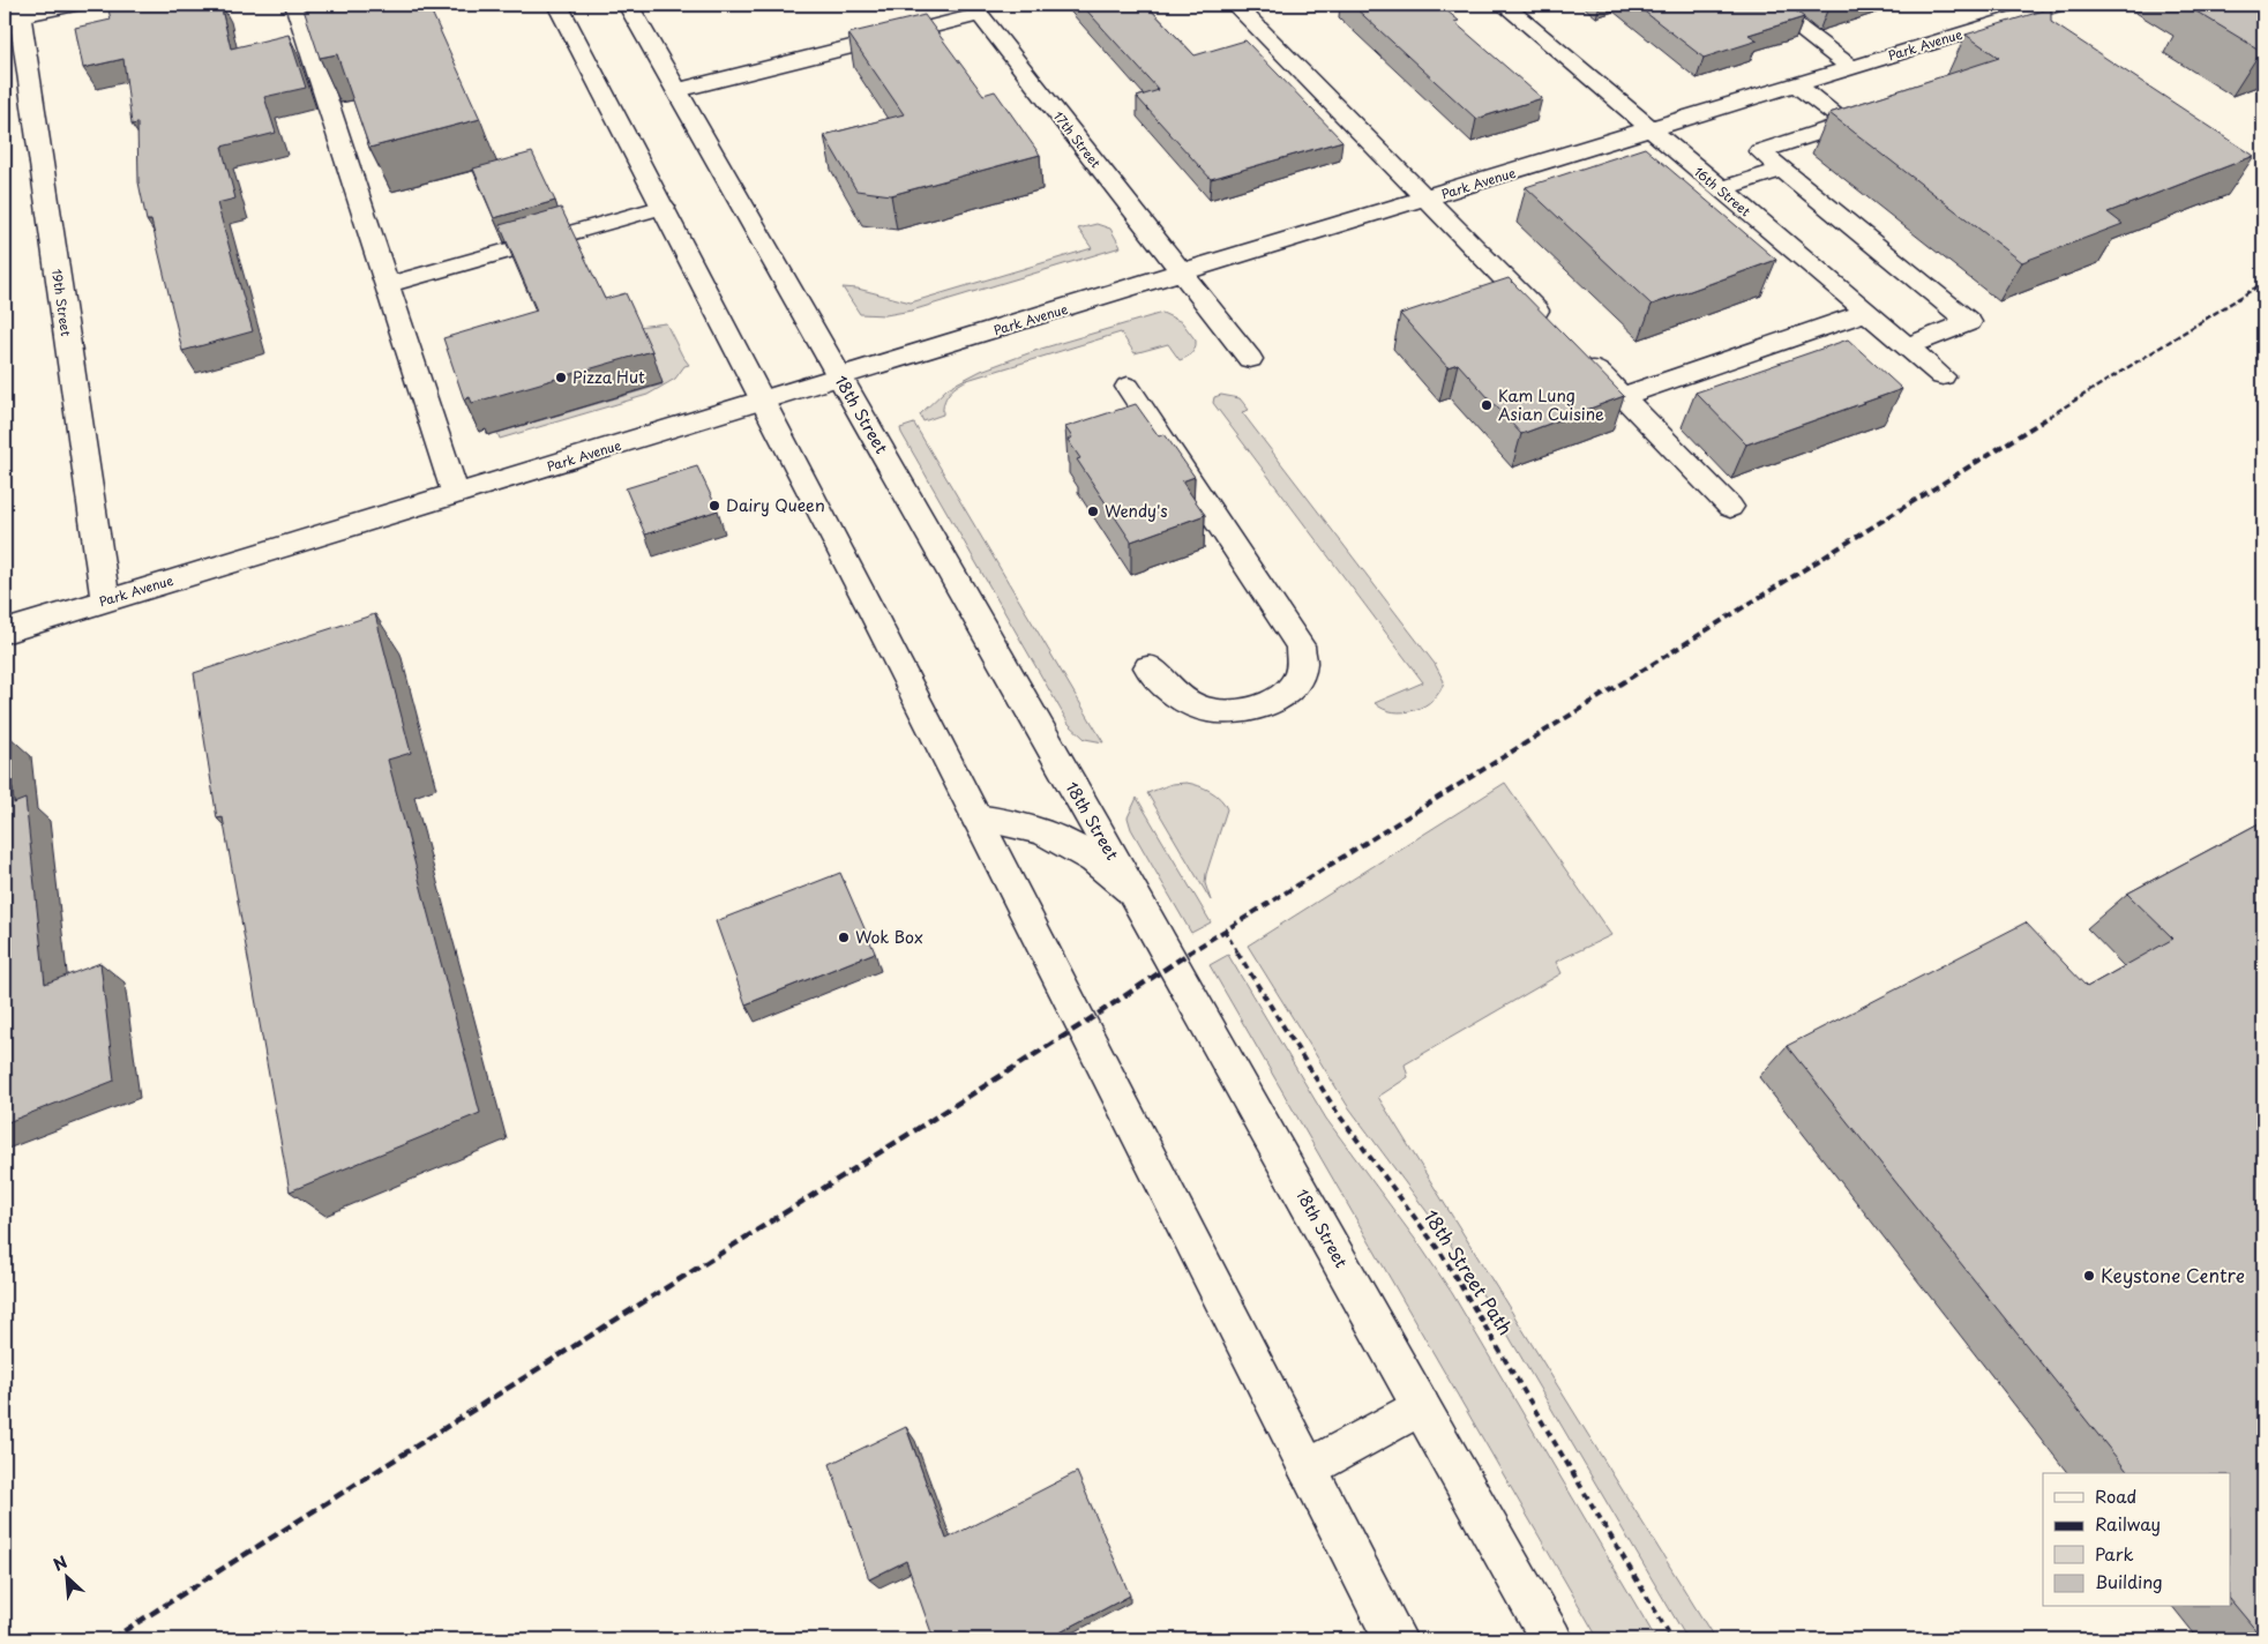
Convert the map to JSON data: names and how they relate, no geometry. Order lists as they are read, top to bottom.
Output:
{
  "streets": {
    "street": [
      "Park Avenue",
      "17th Street",
      "16th Street",
      "19th Street",
      "18th Street"
    ],
    "path": ["18th Street Path"]
  },
  "crossings": [
    ["Park Avenue", "17th Street"],
    ["Park Avenue", "16th Street"],
    ["Park Avenue", "19th Street"],
    ["Park Avenue", "18th Street"]
  ],
  "places": [
    "Pizza Hut",
    "Kam Lung Asian Cuisine",
    "Dairy Queen",
    "Wendy's",
    "Wok Box",
    "Keystone Centre"
  ],
  "legend": [
    "Road",
    "Railway",
    "Park",
    "Building"
  ],
  "north": "top left"
}
